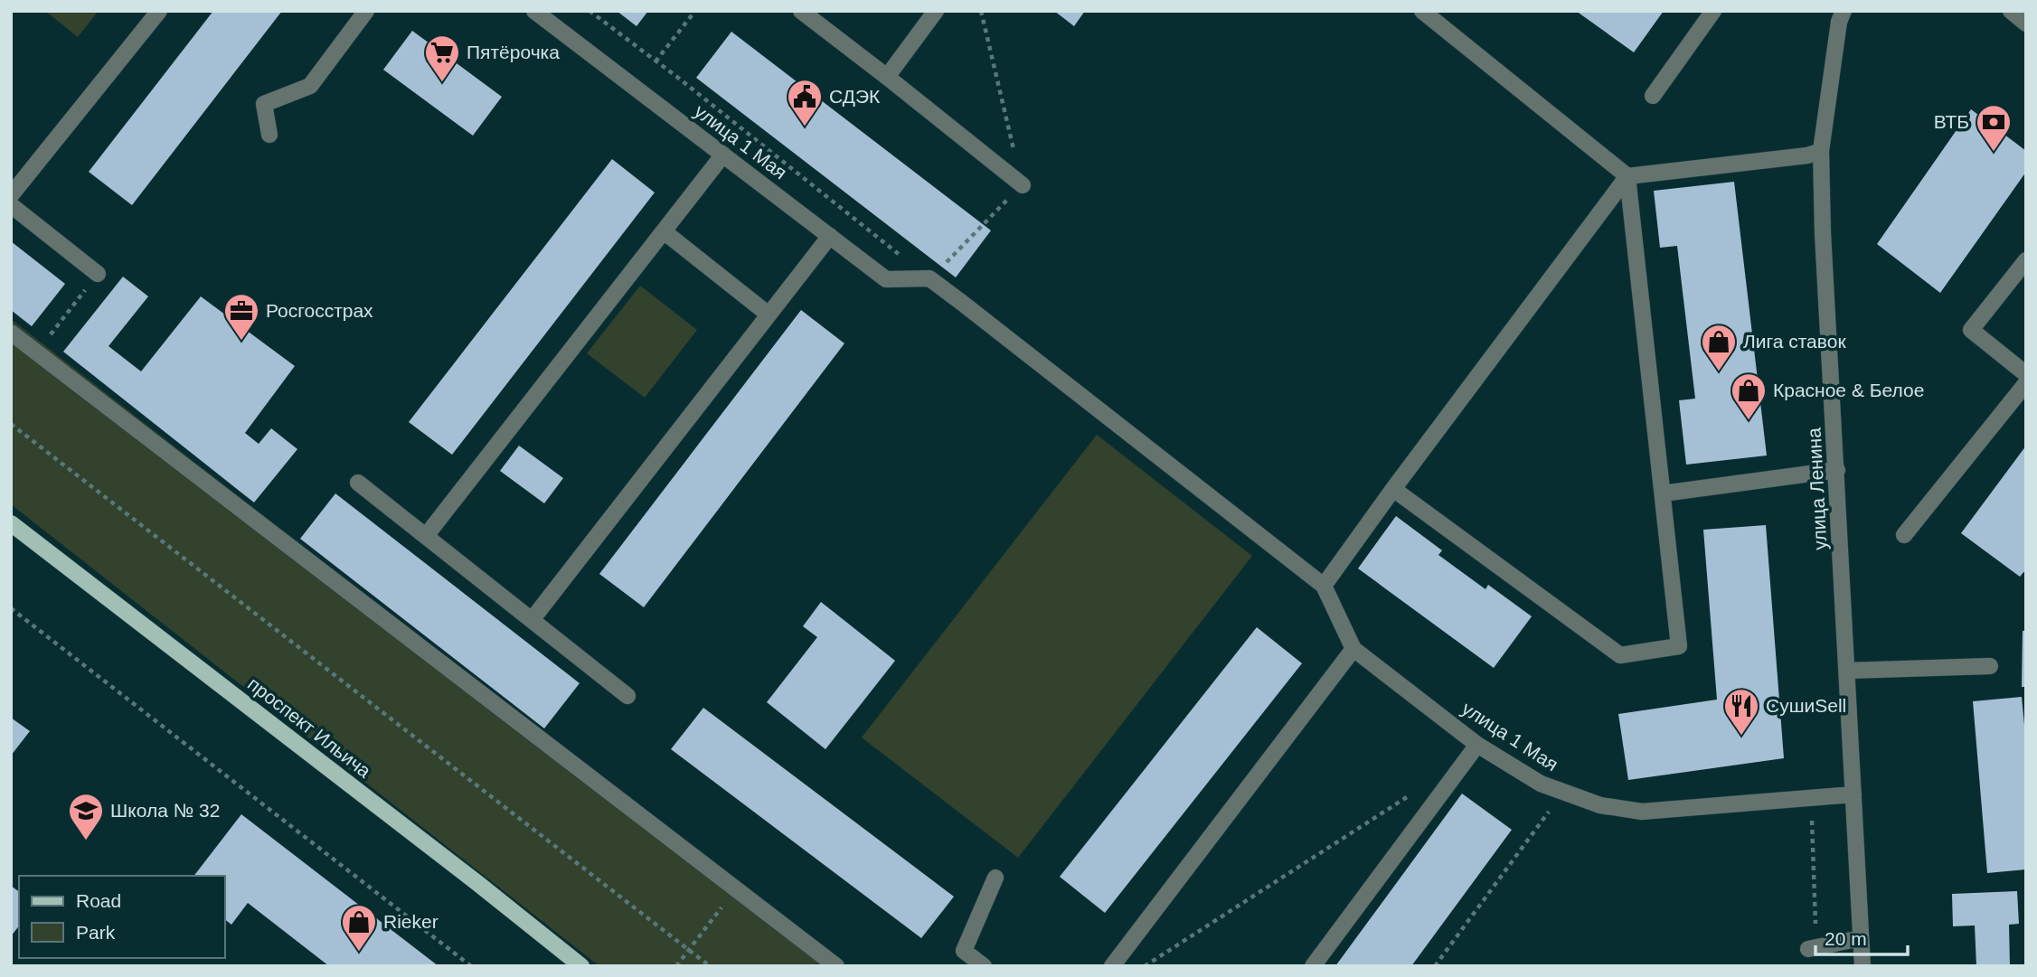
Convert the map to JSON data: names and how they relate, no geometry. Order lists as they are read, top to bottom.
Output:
{
  "streets": {
    "main road": ["проспект Ильича"],
    "street": ["улица 1 Мая", "улица Ленина"]
  },
  "crossings": [
    ["улица 1 Мая", "улица Ленина"]
  ],
  "places": {
    "supermarket": ["Пятёрочка"],
    "public building": ["СДЭК"],
    "bank": ["ВТБ"],
    "office": ["Росгосстрах"],
    "shop": ["Лига ставок", "Красное & Белое", "Rieker"],
    "restaurant": ["СушиSell"],
    "school or university": ["Школа № 32"]
  },
  "legend": ["Road", "Park"],
  "scale_bar": "20 m"
}
